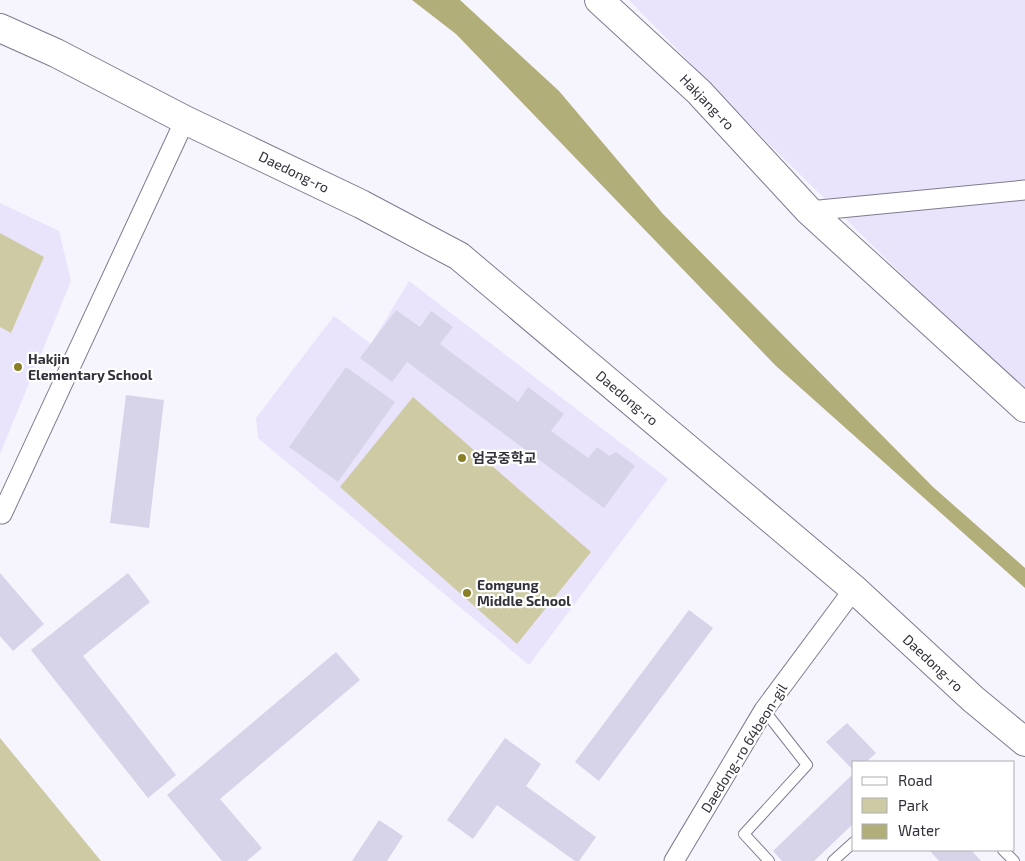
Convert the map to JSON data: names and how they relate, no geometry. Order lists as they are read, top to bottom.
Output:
{
  "streets": {
    "main road": ["Hakjang-ro", "Daedong-ro"],
    "street": ["Daedong-ro 64beon-gil"]
  },
  "crossings": [
    ["Daedong-ro", "Daedong-ro 64beon-gil"]
  ],
  "places": ["Hakjin Elementary School", "엄궁중학교", "Eomgung Middle School"],
  "legend": ["Road", "Park", "Water"]
}
